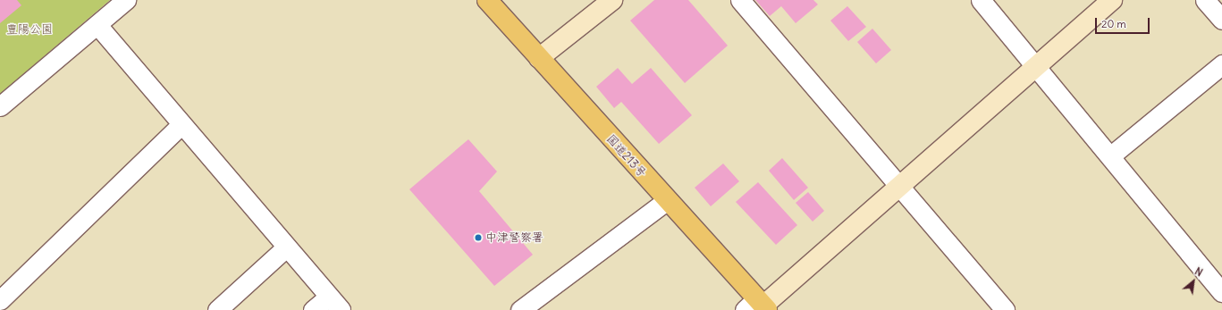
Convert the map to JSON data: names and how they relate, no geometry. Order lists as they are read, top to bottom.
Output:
{
  "streets": {
    "highway": ["国道213号"]
  },
  "parks": ["豊陽公園"],
  "places": ["中津警察署"],
  "scale_bar": "20 m",
  "north": "top right"
}
